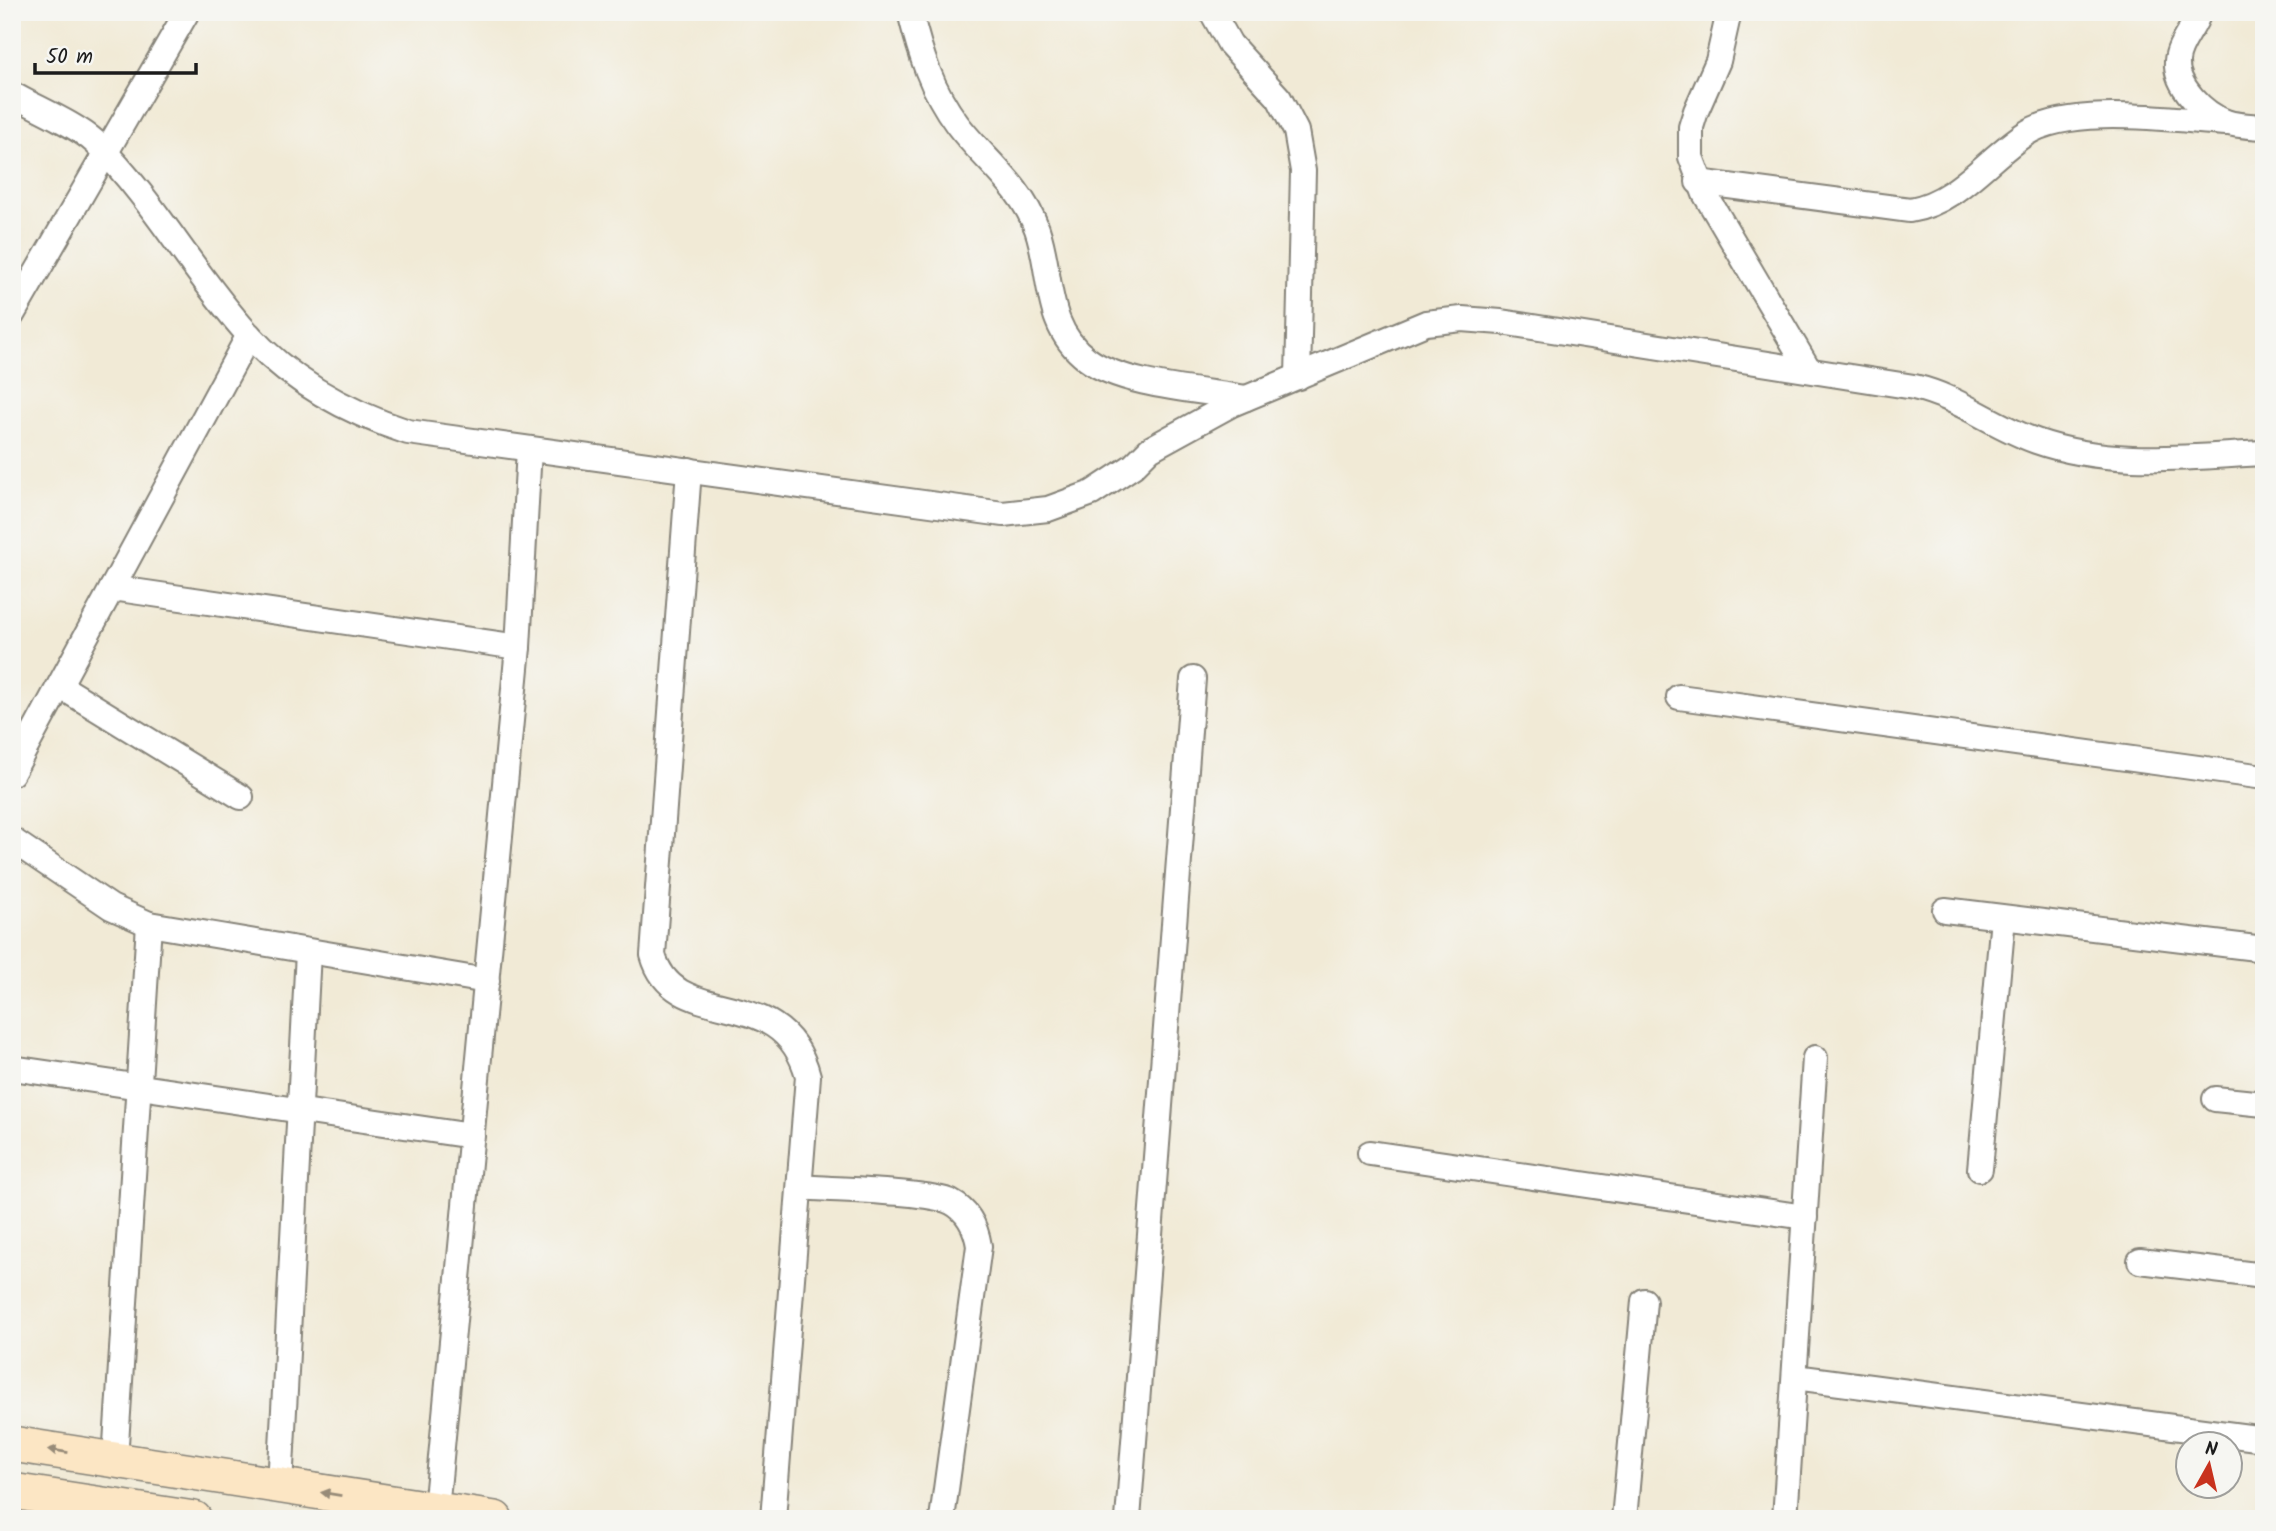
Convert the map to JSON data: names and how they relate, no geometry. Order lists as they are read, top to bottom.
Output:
{
  "scale_bar": "50 m",
  "north": "top"
}
